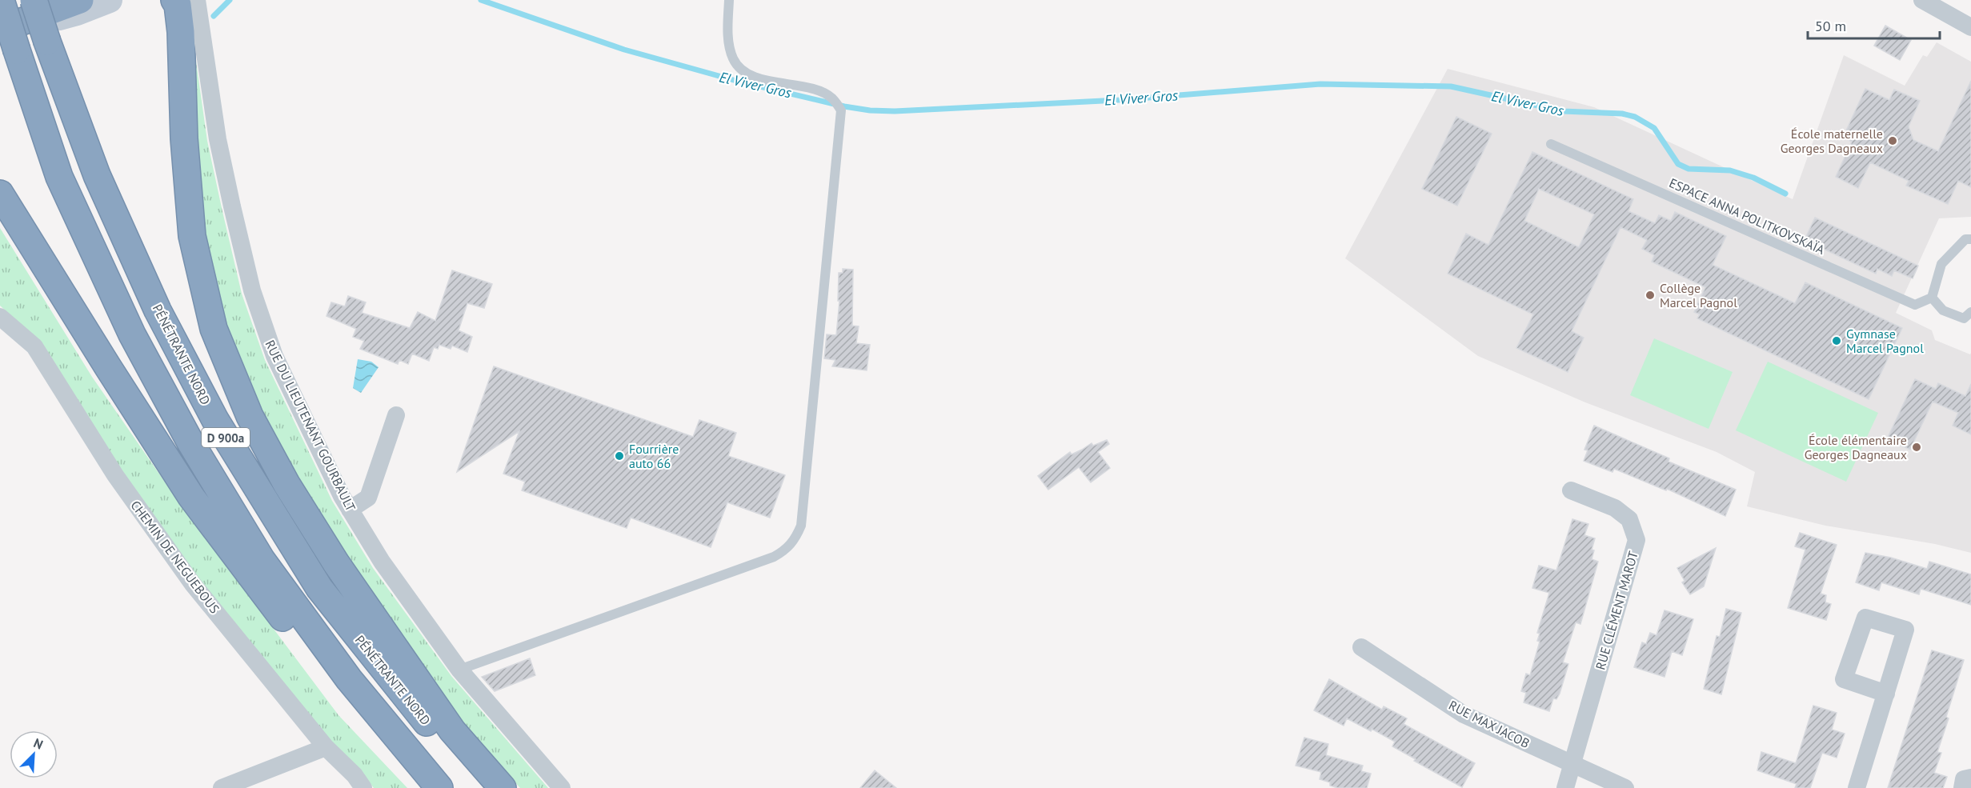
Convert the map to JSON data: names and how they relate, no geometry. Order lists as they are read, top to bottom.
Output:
{
  "streets": {
    "highway": ["PÉNÉTRANTE NORD", "D 900a"],
    "street": [
      "RUE DU LIEUTENANT GOURBAULT",
      "CHEMIN DE NEGUEBOUS",
      "RUE CLÉMENT MAROT",
      "RUE MAX JACOB"
    ],
    "lane": ["ESPACE ANNA POLITKOVSKAÏA"]
  },
  "crossings": [
    ["RUE CLÉMENT MAROT", "RUE MAX JACOB"]
  ],
  "water": ["El Viver Gros"],
  "places": [
    "École maternelle Georges Dagneaux",
    "Collège Marcel Pagnol",
    "Gymnase Marcel Pagnol",
    "École élémentaire Georges Dagneaux",
    "Fourrière auto 66"
  ],
  "scale_bar": "50 m",
  "north": "top right"
}
